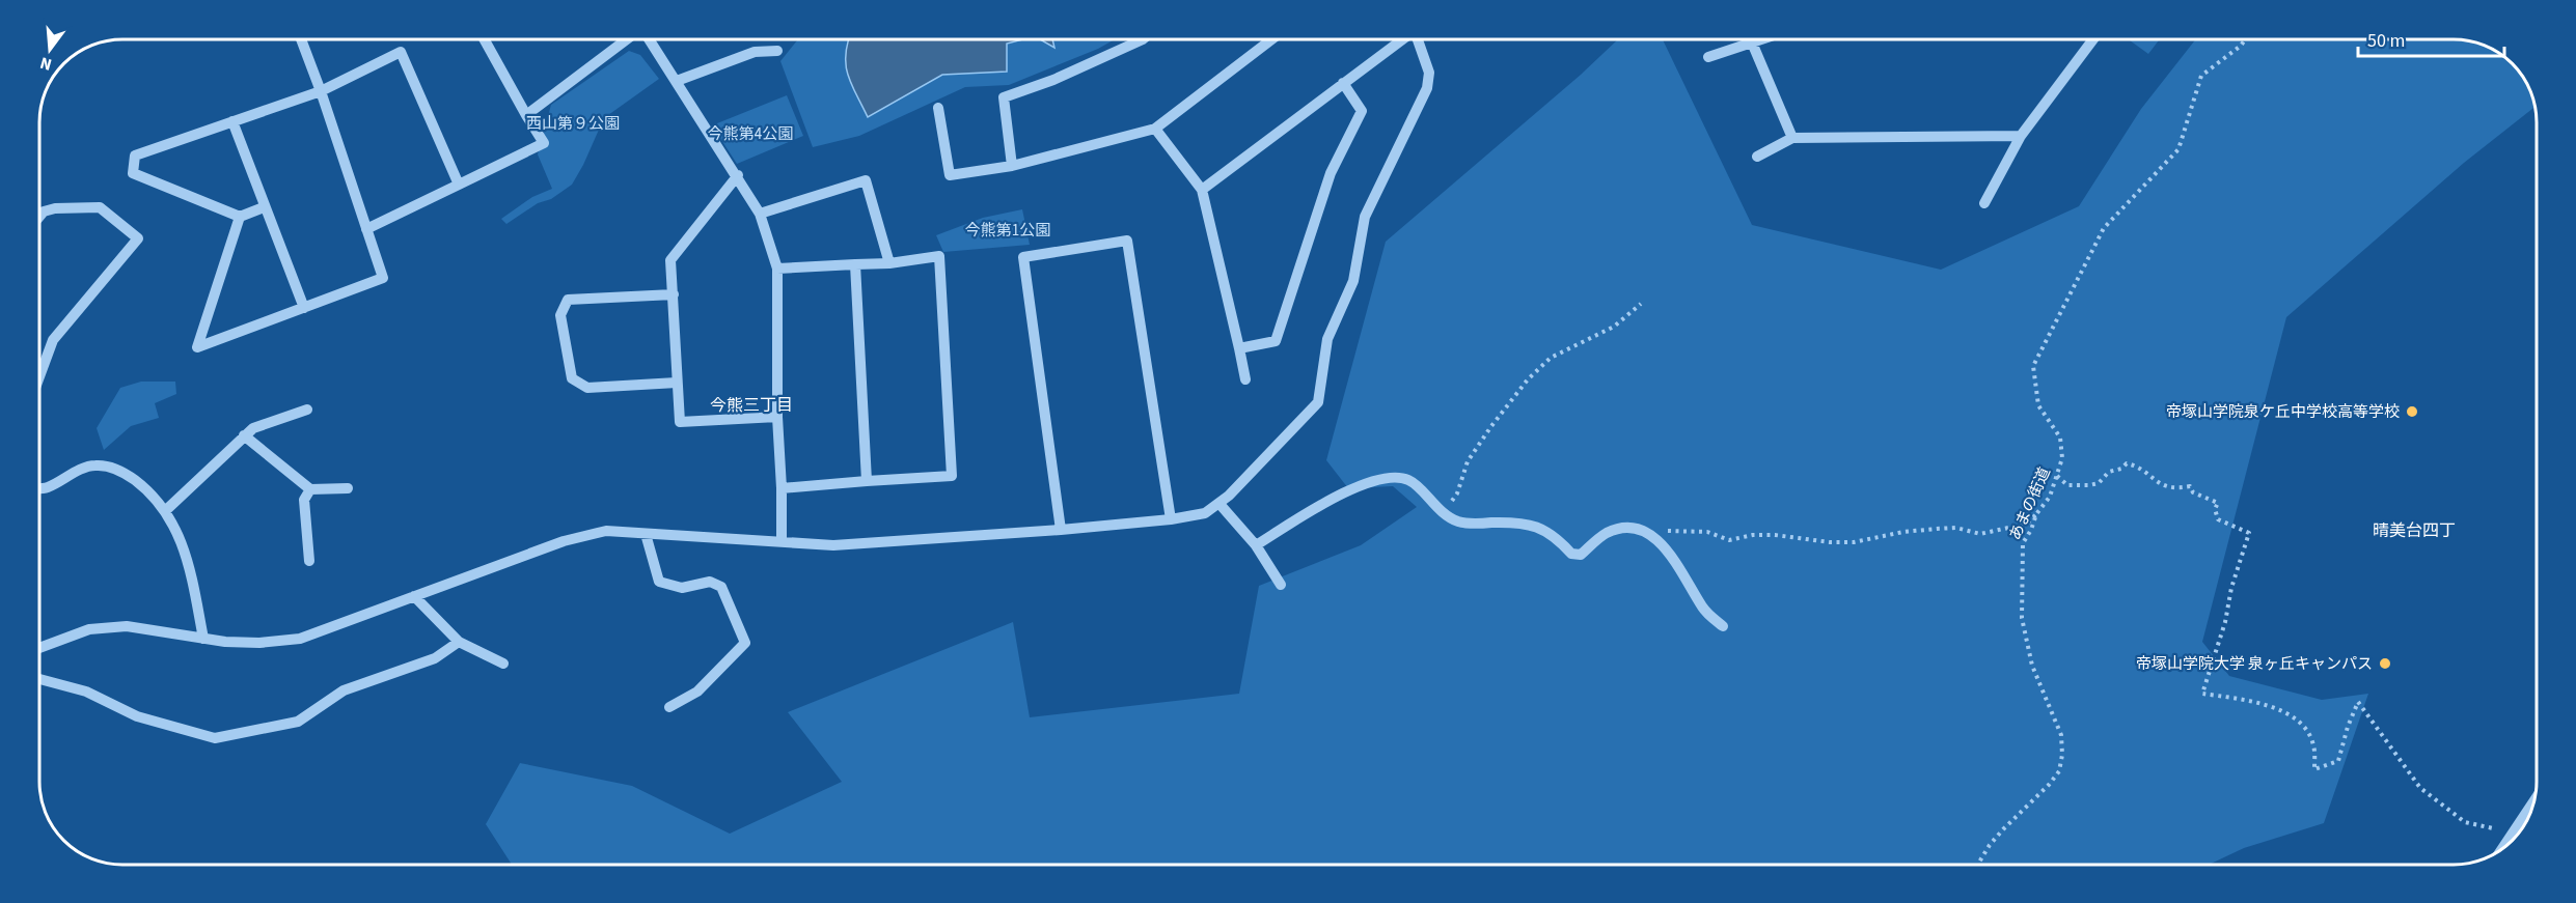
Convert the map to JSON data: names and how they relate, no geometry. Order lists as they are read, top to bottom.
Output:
{
  "streets": {
    "path": ["あまの街道"]
  },
  "districts": ["今熊三丁目", "晴美台四丁"],
  "parks": ["西山第９公園", "今熊第4公園", "今熊第1公園"],
  "places": ["帝塚山学院泉ケ丘中学校高等学校", "帝塚山学院大学 泉ヶ丘キャンパス"],
  "scale_bar": "50 m",
  "north": "bottom"
}
